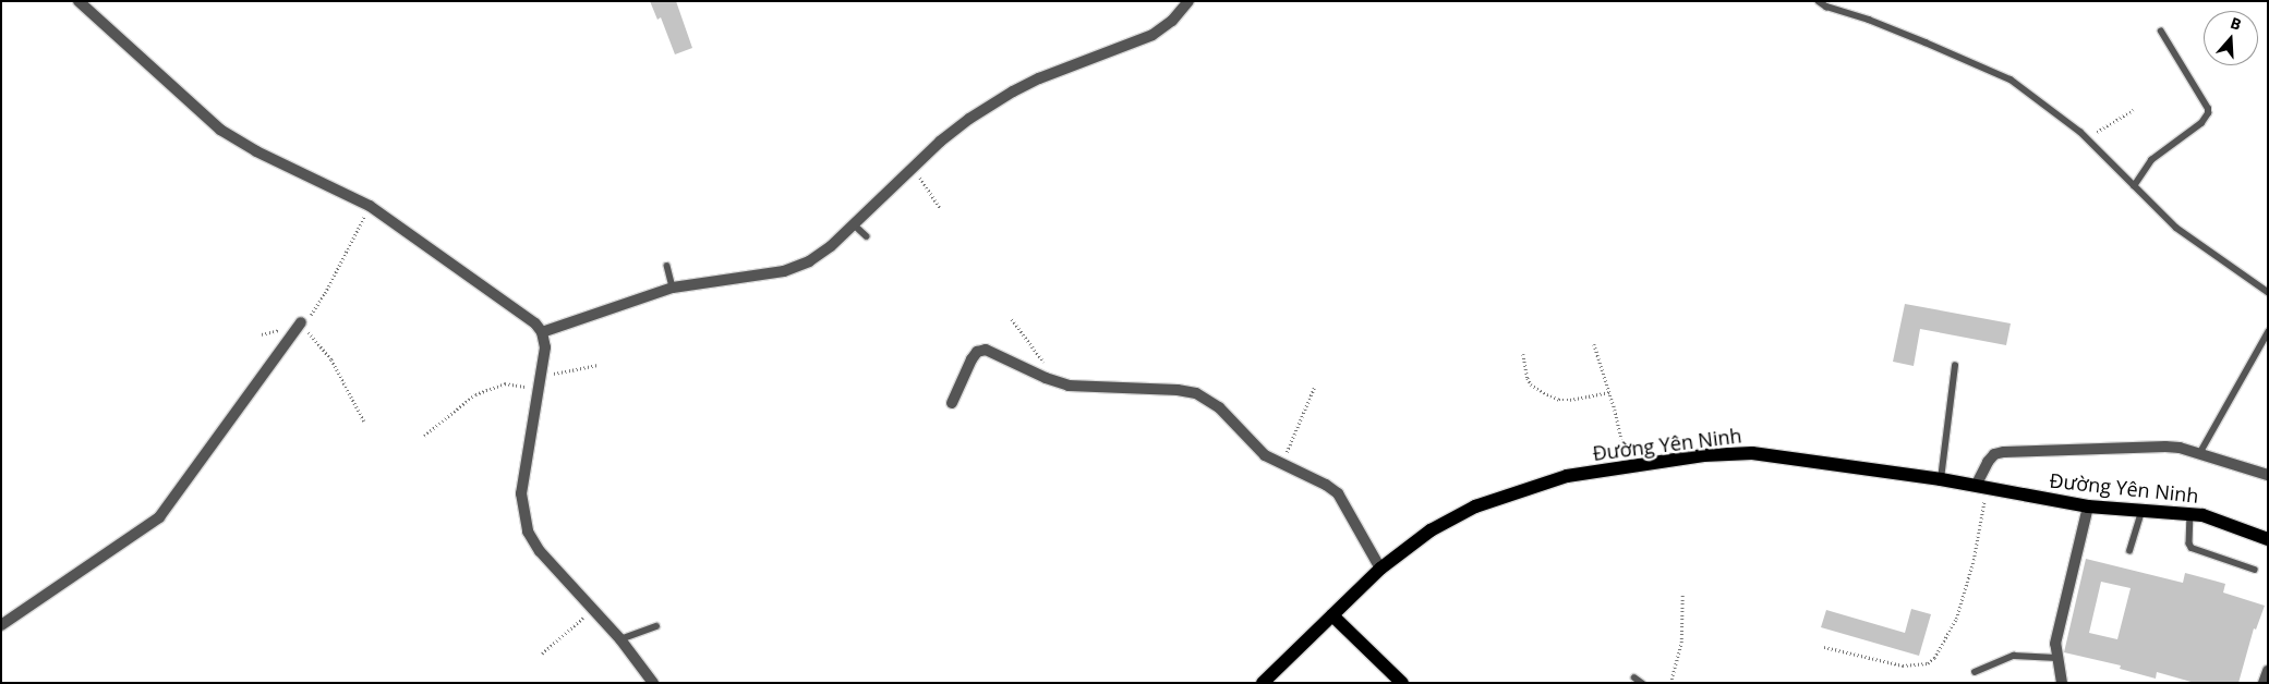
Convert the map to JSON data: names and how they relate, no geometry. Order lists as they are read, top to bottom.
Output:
{
  "streets": {
    "main road": ["Đường Yên Ninh"]
  },
  "north": "top"
}
